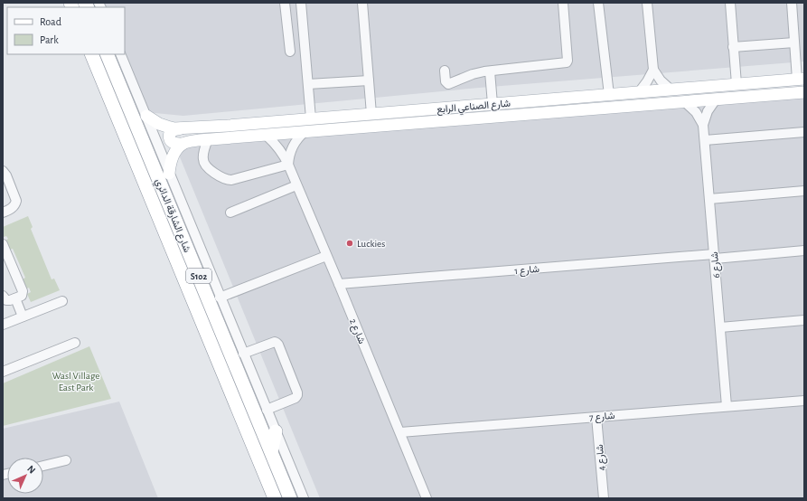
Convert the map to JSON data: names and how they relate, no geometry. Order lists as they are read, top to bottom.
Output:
{
  "streets": {
    "highway": ["شارع الشارقة الدائري", "S102"],
    "main road": ["شارع الصناعي الرابع"],
    "street": [
      "شارع 6",
      "شارع 1",
      "شارع 2",
      "شارع 7",
      "شارع 4"
    ]
  },
  "crossings": [
    ["شارع الصناعي الرابع", "شارع 6"],
    ["شارع الصناعي الرابع", "شارع 2"],
    ["شارع 6", "شارع 1"],
    ["شارع 6", "شارع 7"],
    ["شارع 1", "شارع 2"],
    ["شارع 2", "شارع 7"],
    ["شارع 7", "شارع 4"]
  ],
  "parks": ["Wasl Village East Park"],
  "places": ["Luckies"],
  "legend": ["Road", "Park"],
  "north": "top right"
}
